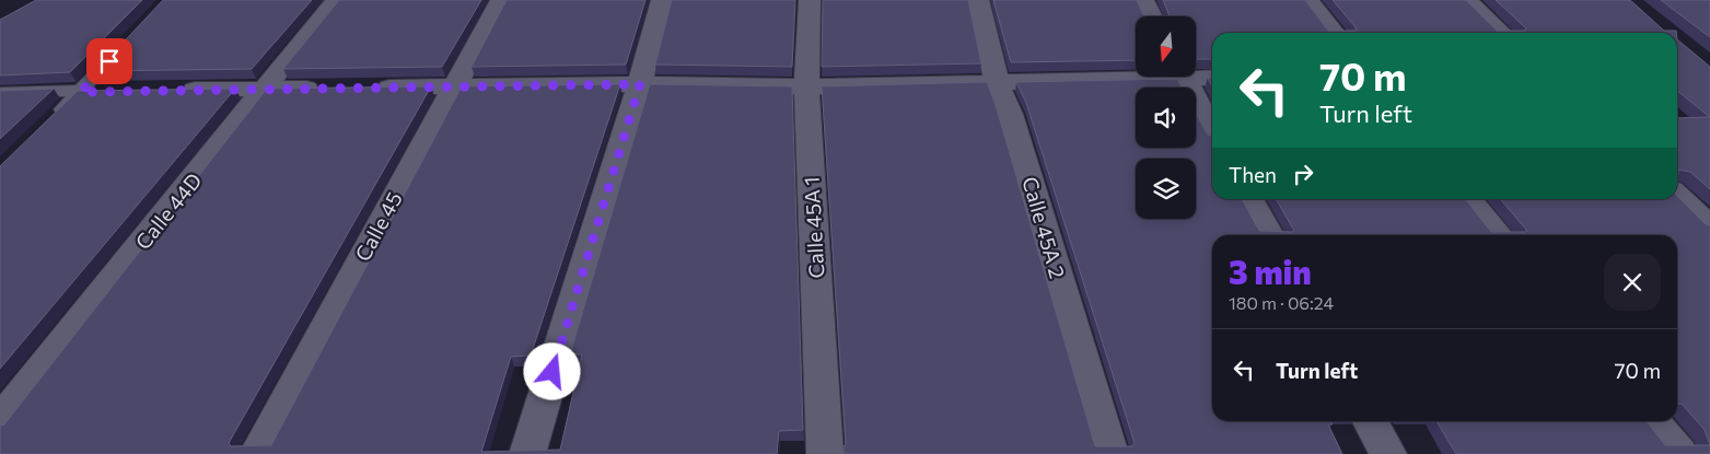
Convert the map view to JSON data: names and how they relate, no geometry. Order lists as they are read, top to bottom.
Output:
{
  "streets": {
    "street": [
      "Calle 44D",
      "Calle 45",
      "Calle 45A 1",
      "Calle 45A 2"
    ]
  },
  "north": "bottom",
  "page": {
    "turn": ["70 m", "Turn left"],
    "then": "Then",
    "heading": ["3 min", "180 m · 06:24"],
    "list": [
      {
        "name": "Turn left",
        "value": "70 m"
      }
    ]
  }
}
